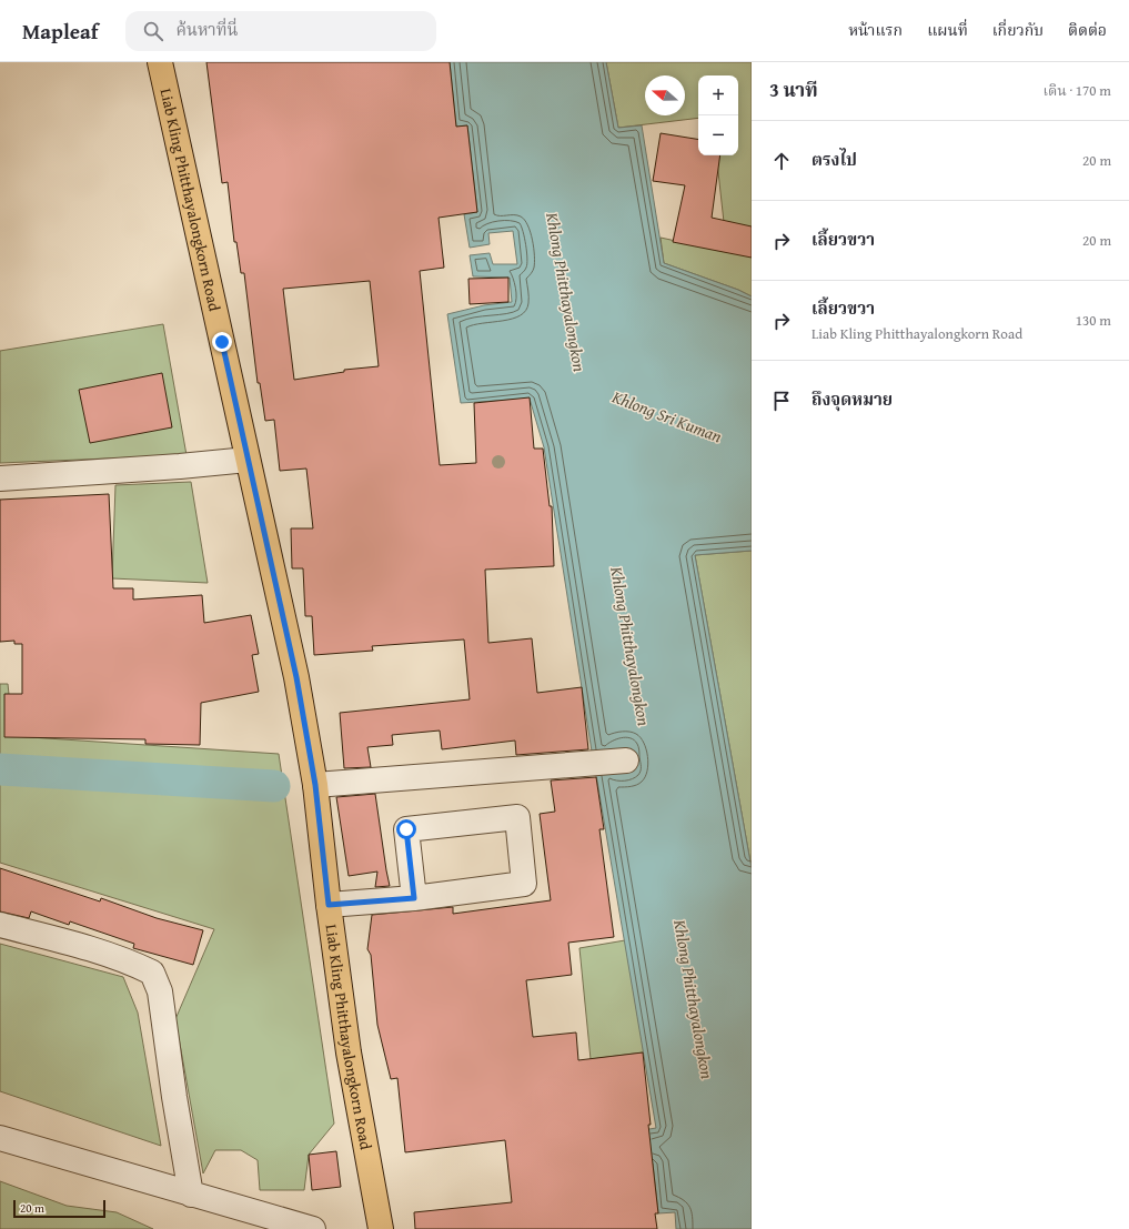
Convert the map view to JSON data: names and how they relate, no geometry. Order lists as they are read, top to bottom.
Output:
{
  "streets": {
    "main road": ["Liab Kling Phitthayalongkorn Road"]
  },
  "water": ["Khlong Phitthayalongkon", "Khlong Sri Kuman"],
  "scale_bar": "20 m",
  "north": "left",
  "page": {
    "header": "Mapleaf",
    "search": "ค้นหาที่นี่",
    "nav": [
      "หน้าแรก",
      "แผนที่",
      "เกี่ยวกับ",
      "ติดต่อ"
    ],
    "heading": ["3 นาที", "เดิน · 170 m"],
    "map_buttons": ["+", "−"],
    "list": [
      ["ตรงไป", "20 m"],
      ["เลี้ยวขวา", "20 m"],
      ["เลี้ยวขวา", "Liab Kling Phitthayalongkorn Road", "130 m"],
      "ถึงจุดหมาย"
    ],
    "scale": "20 m"
  }
}
